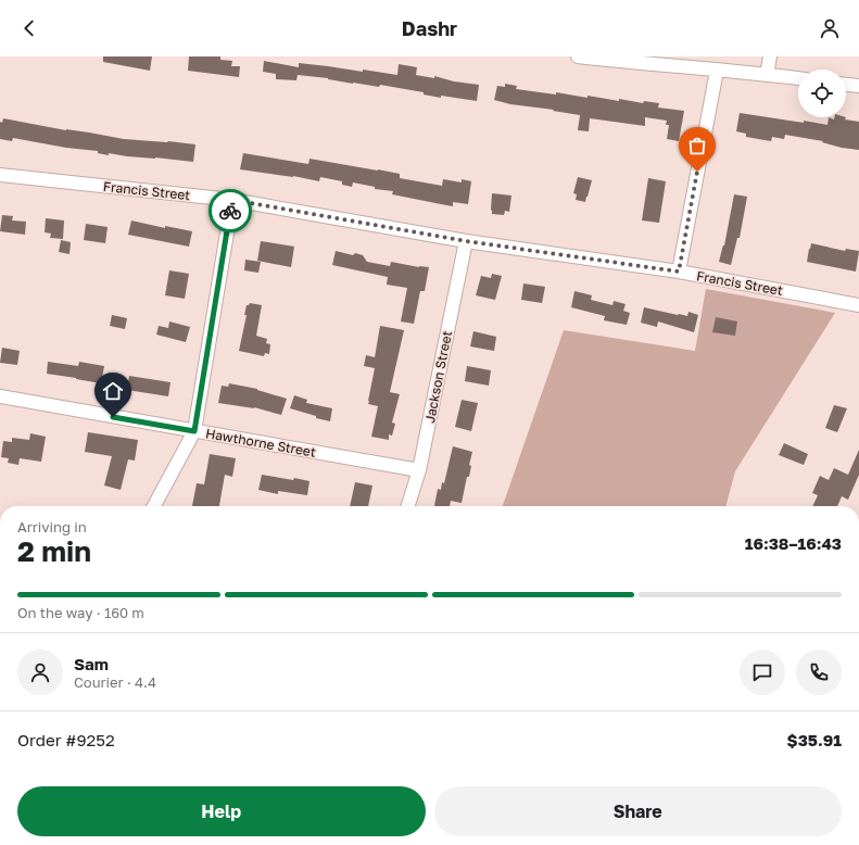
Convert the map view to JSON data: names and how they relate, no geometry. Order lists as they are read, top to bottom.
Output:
{
  "streets": {
    "street": ["Francis Street", "Jackson Street", "Hawthorne Street"]
  },
  "crossings": [
    ["Francis Street", "Jackson Street"],
    ["Jackson Street", "Hawthorne Street"]
  ],
  "page": {
    "header": "Dashr",
    "heading": ["2 min", "Arriving in", "16:38–16:43"],
    "panel": [
      "Sam",
      "Courier · 4.4",
      "Order #9252",
      "$35.91"
    ],
    "bar": "On the way · 160 m",
    "buttons": ["Help", "Share"]
  }
}
